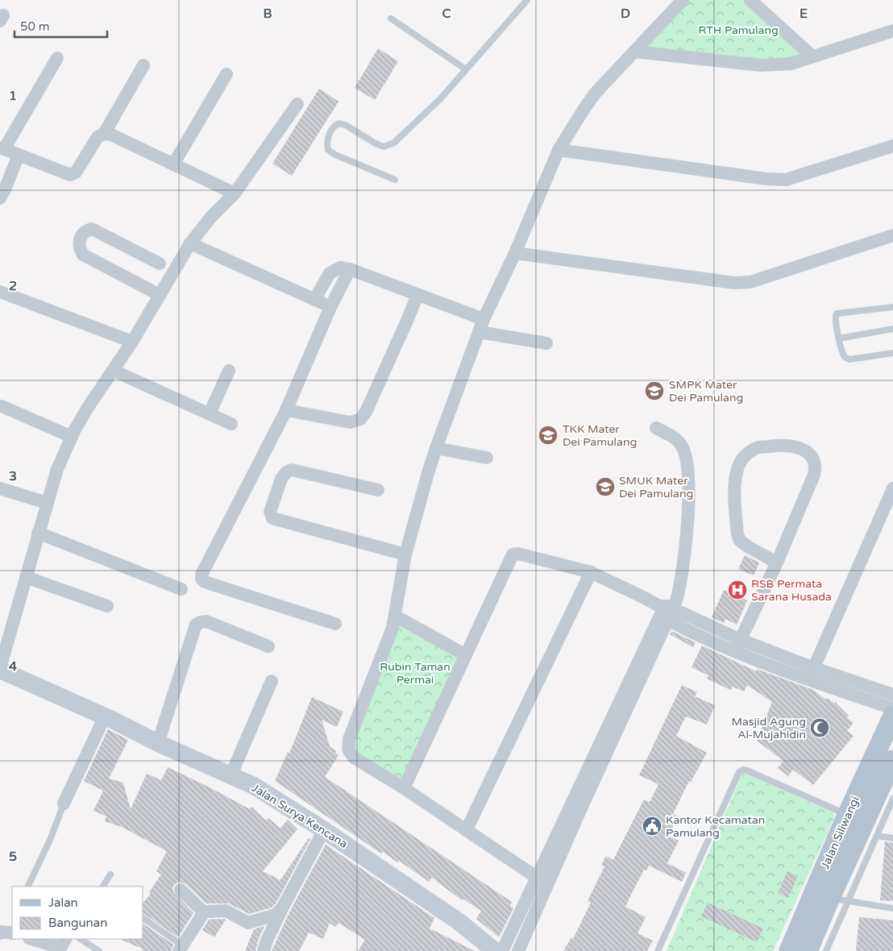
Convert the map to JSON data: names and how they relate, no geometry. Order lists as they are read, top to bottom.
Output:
{
  "streets": {
    "main road": ["Jalan Surya Kencana", "Jalan Siliwangi"]
  },
  "parks": ["RTH Pamulang", "Rubin Taman Permai"],
  "places": {
    "school or university": ["SMPK Mater Dei Pamulang", "TKK Mater Dei Pamulang", "SMUK Mater Dei Pamulang"],
    "hospital": ["RSB Permata Sarana Husada"],
    "mosque": ["Masjid Agung Al-Mujahidin"],
    "public building": ["Kantor Kecamatan Pamulang"]
  },
  "legend": ["Jalan", "Bangunan"],
  "scale_bar": "50 m",
  "grid": {
    "columns": [
      "B",
      "C",
      "D",
      "E"
    ],
    "rows": [
      "1",
      "2",
      "3",
      "4",
      "5"
    ]
  }
}
